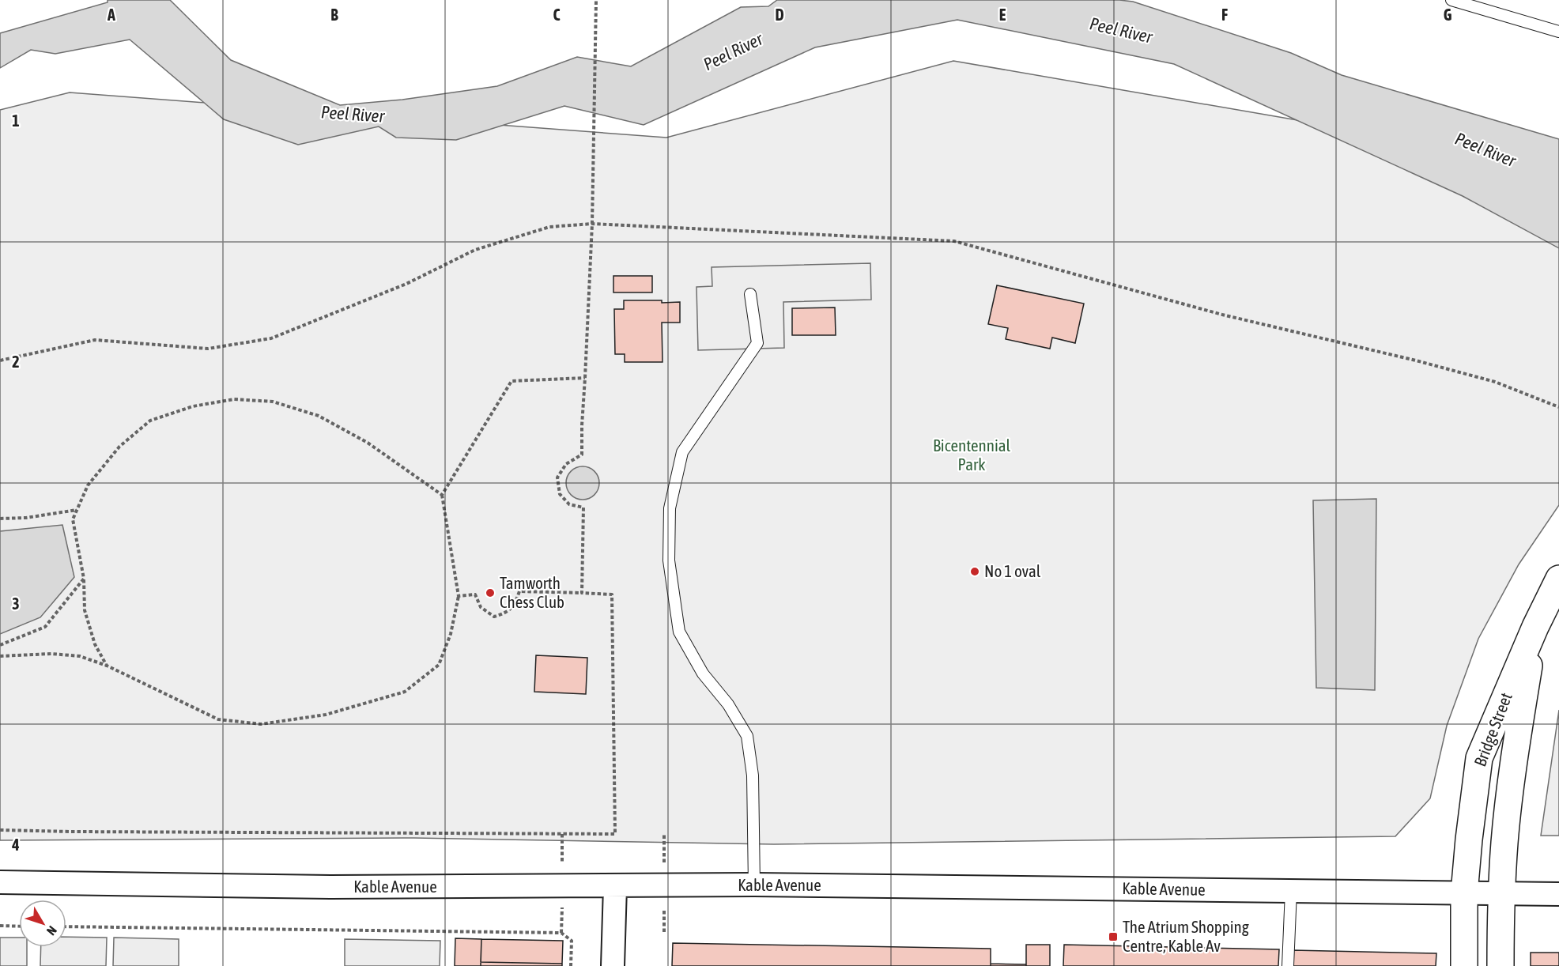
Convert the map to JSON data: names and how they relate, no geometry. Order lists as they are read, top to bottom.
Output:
{
  "streets": {
    "main road": ["Bridge Street"],
    "street": ["Kable Avenue"]
  },
  "crossings": [
    ["Bridge Street", "Kable Avenue"]
  ],
  "water": ["Peel River"],
  "parks": ["Bicentennial Park"],
  "places": {
    "other": ["No 1 oval", "Tamworth Chess Club"],
    "transit": ["The Atrium Shopping Centre, Kable Av"]
  },
  "north": "bottom right",
  "grid": {
    "columns": [
      "A",
      "B",
      "C",
      "D",
      "E",
      "F",
      "G"
    ],
    "rows": [
      "1",
      "2",
      "3",
      "4"
    ]
  }
}
